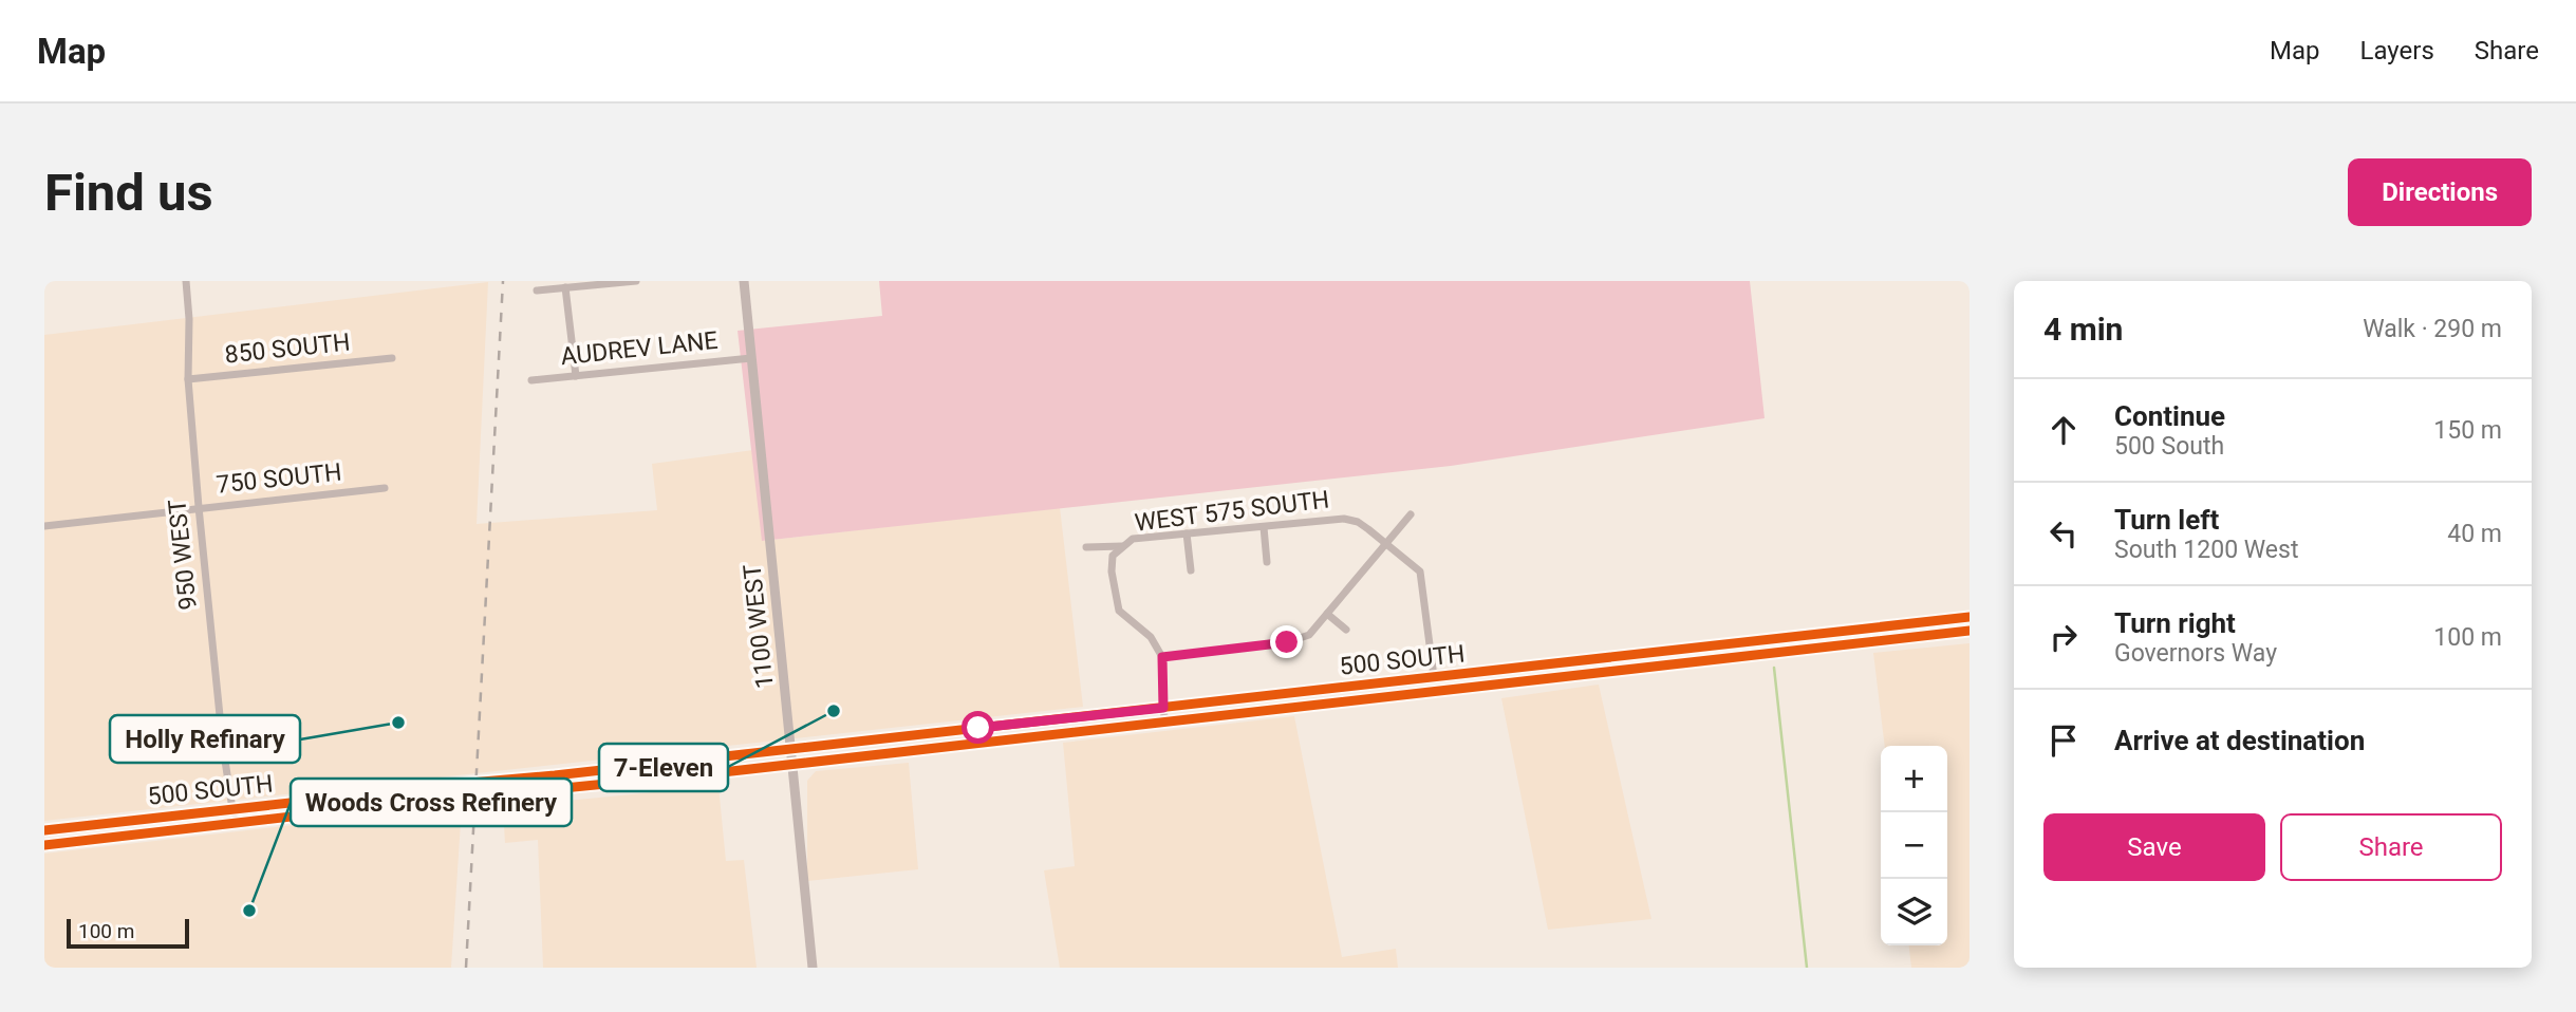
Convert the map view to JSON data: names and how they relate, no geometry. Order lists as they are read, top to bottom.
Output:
{
  "streets": {
    "main road": ["500 SOUTH"],
    "street": [
      "850 SOUTH",
      "AUDREV LANE",
      "750 SOUTH",
      "WEST 575 SOUTH",
      "950 WEST",
      "1100 WEST"
    ]
  },
  "crossings": [
    ["850 SOUTH", "950 WEST"],
    ["AUDREV LANE", "1100 WEST"],
    ["750 SOUTH", "950 WEST"],
    ["WEST 575 SOUTH", "500 SOUTH"],
    ["950 WEST", "500 SOUTH"],
    ["1100 WEST", "500 SOUTH"]
  ],
  "places": ["7-Eleven", "Holly Refinary", "Woods Cross Refinery"],
  "scale_bar": "100 m",
  "page": {
    "header": "Map",
    "nav": ["Map", "Layers", "Share"],
    "buttons": [
      "Directions",
      ["Save", "Share"]
    ],
    "title": "Find us",
    "heading": ["4 min", "Walk · 290 m"],
    "list": [
      ["Continue", "500 South", "150 m"],
      ["Turn left", "South 1200 West", "40 m"],
      ["Turn right", "Governors Way", "100 m"],
      "Arrive at destination"
    ],
    "map_buttons": ["+", "−"],
    "scale": "100 m"
  }
}
